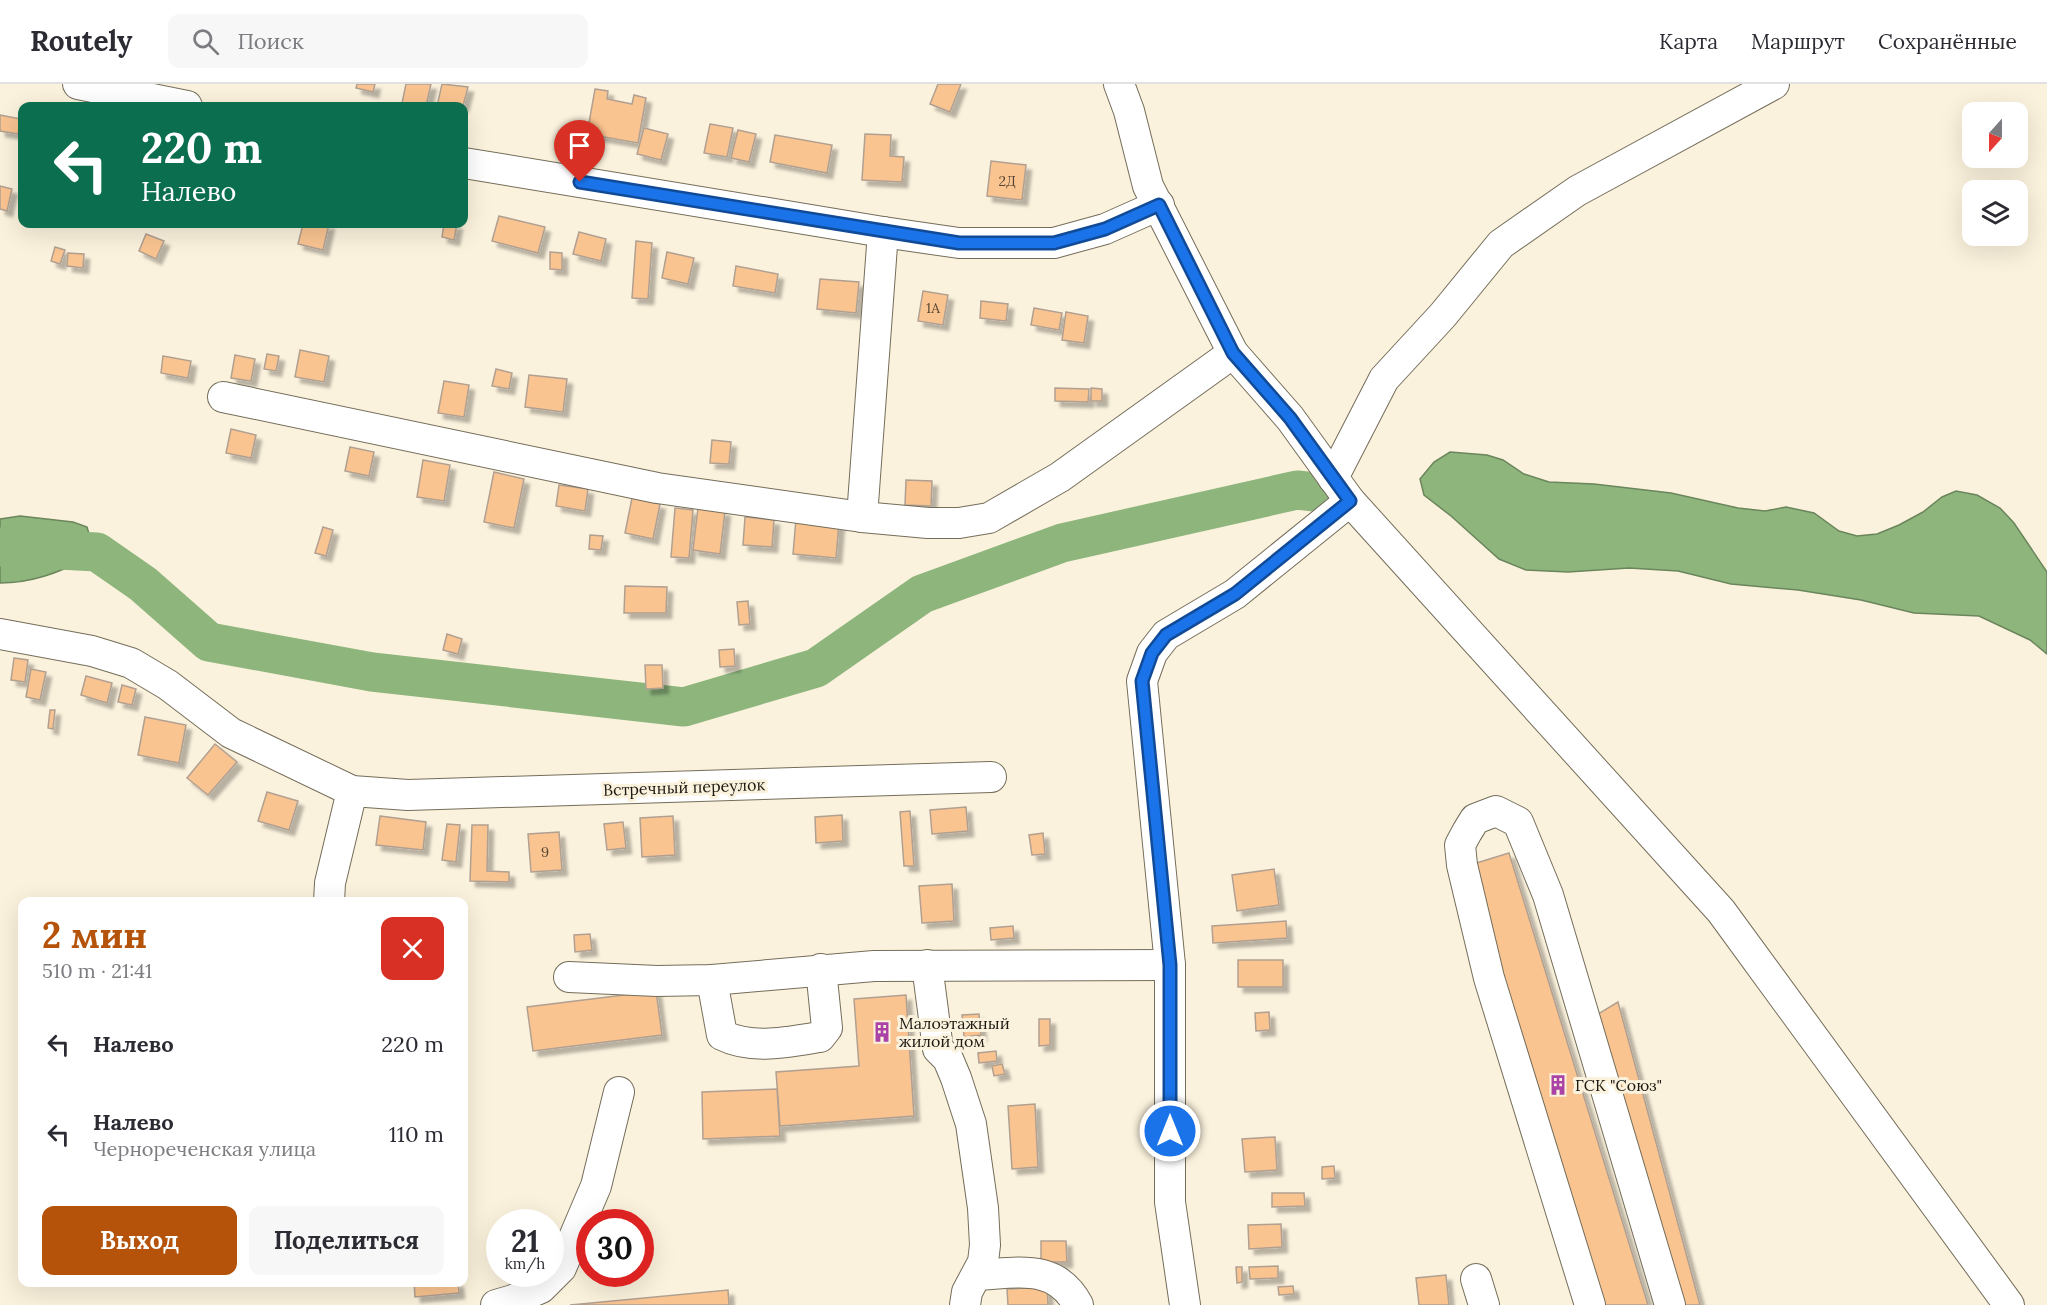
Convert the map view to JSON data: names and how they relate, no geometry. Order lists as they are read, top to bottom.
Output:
{
  "streets": {
    "street": ["Встречный переулок"]
  },
  "places": {
    "building": ["Малоэтажный жилой дом", "ГСК \"Союз\""]
  },
  "house_numbers": ["2Д", "1А", "9"],
  "north": "bottom",
  "page": {
    "header": "Routely",
    "search": "Поиск",
    "nav": ["Карта", "Маршрут", "Сохранённые"],
    "turn": ["220 m", "Налево"],
    "heading": ["2 мин", "510 m · 21:41"],
    "list": [
      {
        "name": "Налево",
        "value": "220 m"
      },
      {
        "name": "Налево",
        "note": "Чернореченская улица",
        "value": "110 m"
      }
    ],
    "buttons": ["Выход", "Поделиться"],
    "speed": "21 km/h",
    "limit": "30"
  }
}
